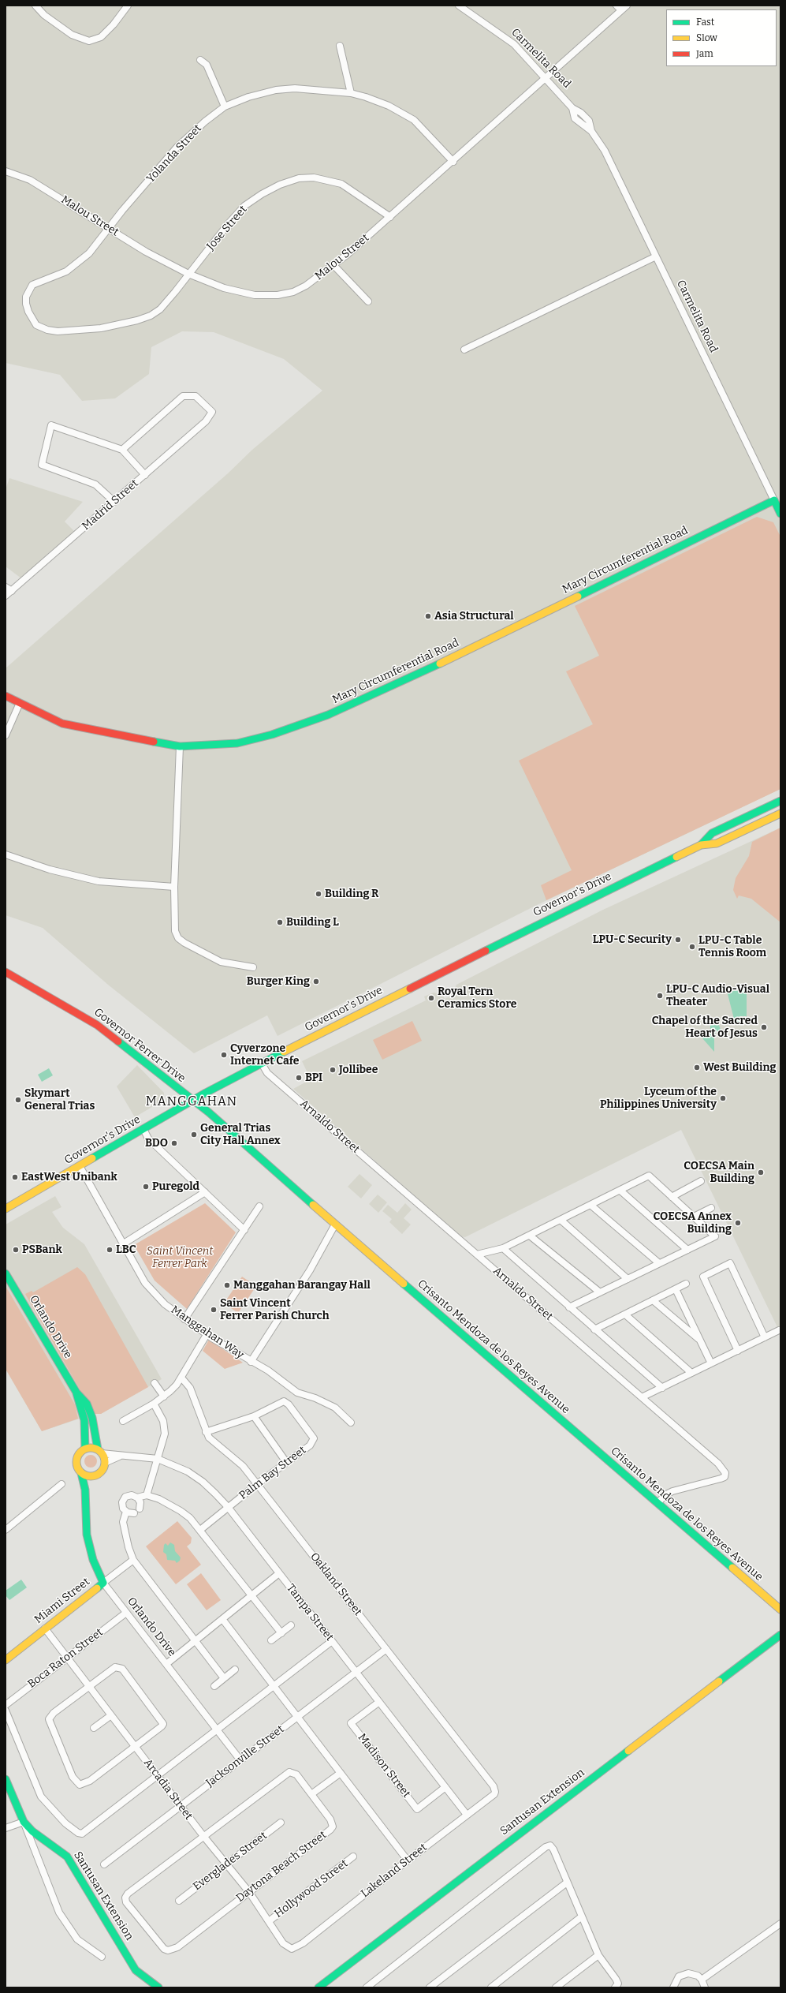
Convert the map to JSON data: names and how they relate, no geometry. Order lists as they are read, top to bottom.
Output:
{
  "streets": {
    "street": [
      "Carmelita Road",
      "Yolanda Street",
      "Malou Street",
      "Jose Street",
      "Madrid Street",
      "Mary Circumferential Road",
      "Governor's Drive",
      "Governor Ferrer Drive",
      "Arnaldo Street",
      "Orlando Drive",
      "Manggahan Way",
      "Crisanto Mendoza de los Reyes Avenue",
      "Palm Bay Street",
      "Oakland Street",
      "Miami Street",
      "Tampa Street",
      "Boca Raton Street",
      "Jacksonville Street",
      "Madison Street",
      "Arcadia Street",
      "Santusan Extension",
      "Everglades Street",
      "Daytona Beach Street",
      "Lakeland Street",
      "Hollywood Street"
    ]
  },
  "crossings": [
    ["Carmelita Road", "Malou Street"],
    ["Carmelita Road", "Mary Circumferential Road"],
    ["Yolanda Street", "Malou Street"],
    ["Yolanda Street", "Jose Street"],
    ["Malou Street", "Jose Street"],
    ["Governor's Drive", "Governor Ferrer Drive"],
    ["Governor's Drive", "Arnaldo Street"],
    ["Governor's Drive", "Manggahan Way"],
    ["Governor's Drive", "Crisanto Mendoza de los Reyes Avenue"],
    ["Governor Ferrer Drive", "Crisanto Mendoza de los Reyes Avenue"],
    ["Arnaldo Street", "Crisanto Mendoza de los Reyes Avenue"],
    ["Orlando Drive", "Miami Street"],
    ["Orlando Drive", "Tampa Street"],
    ["Orlando Drive", "Boca Raton Street"],
    ["Orlando Drive", "Jacksonville Street"],
    ["Manggahan Way", "Crisanto Mendoza de los Reyes Avenue"],
    ["Palm Bay Street", "Oakland Street"],
    ["Palm Bay Street", "Tampa Street"],
    ["Oakland Street", "Jacksonville Street"],
    ["Oakland Street", "Lakeland Street"],
    ["Miami Street", "Arcadia Street"],
    ["Tampa Street", "Jacksonville Street"],
    ["Tampa Street", "Madison Street"],
    ["Tampa Street", "Lakeland Street"],
    ["Boca Raton Street", "Arcadia Street"],
    ["Jacksonville Street", "Arcadia Street"],
    ["Arcadia Street", "Everglades Street"],
    ["Arcadia Street", "Daytona Beach Street"],
    ["Arcadia Street", "Lakeland Street"],
    ["Arcadia Street", "Hollywood Street"]
  ],
  "districts": ["MANGGAHAN"],
  "parks": ["Saint Vincent Ferrer Park"],
  "places": [
    "Asia Structural",
    "Building R",
    "Building L",
    "LPU-C Security",
    "LPU-C Table Tennis Room",
    "Burger King",
    "LPU-C Audio-Visual Theater",
    "Royal Tern Ceramics Store",
    "Chapel of the Sacred Heart of Jesus",
    "Cyverzone Internet Cafe",
    "West Building",
    "Jollibee",
    "BPI",
    "Lyceum of the Philippines University",
    "Skymart General Trias",
    "General Trias City Hall Annex",
    "BDO",
    "COECSA Main Building",
    "EastWest Unibank",
    "Puregold",
    "COECSA Annex Building",
    "PSBank",
    "LBC",
    "Manggahan Barangay Hall",
    "Saint Vincent Ferrer Parish Church"
  ],
  "legend": ["Fast", "Slow", "Jam"]
}
